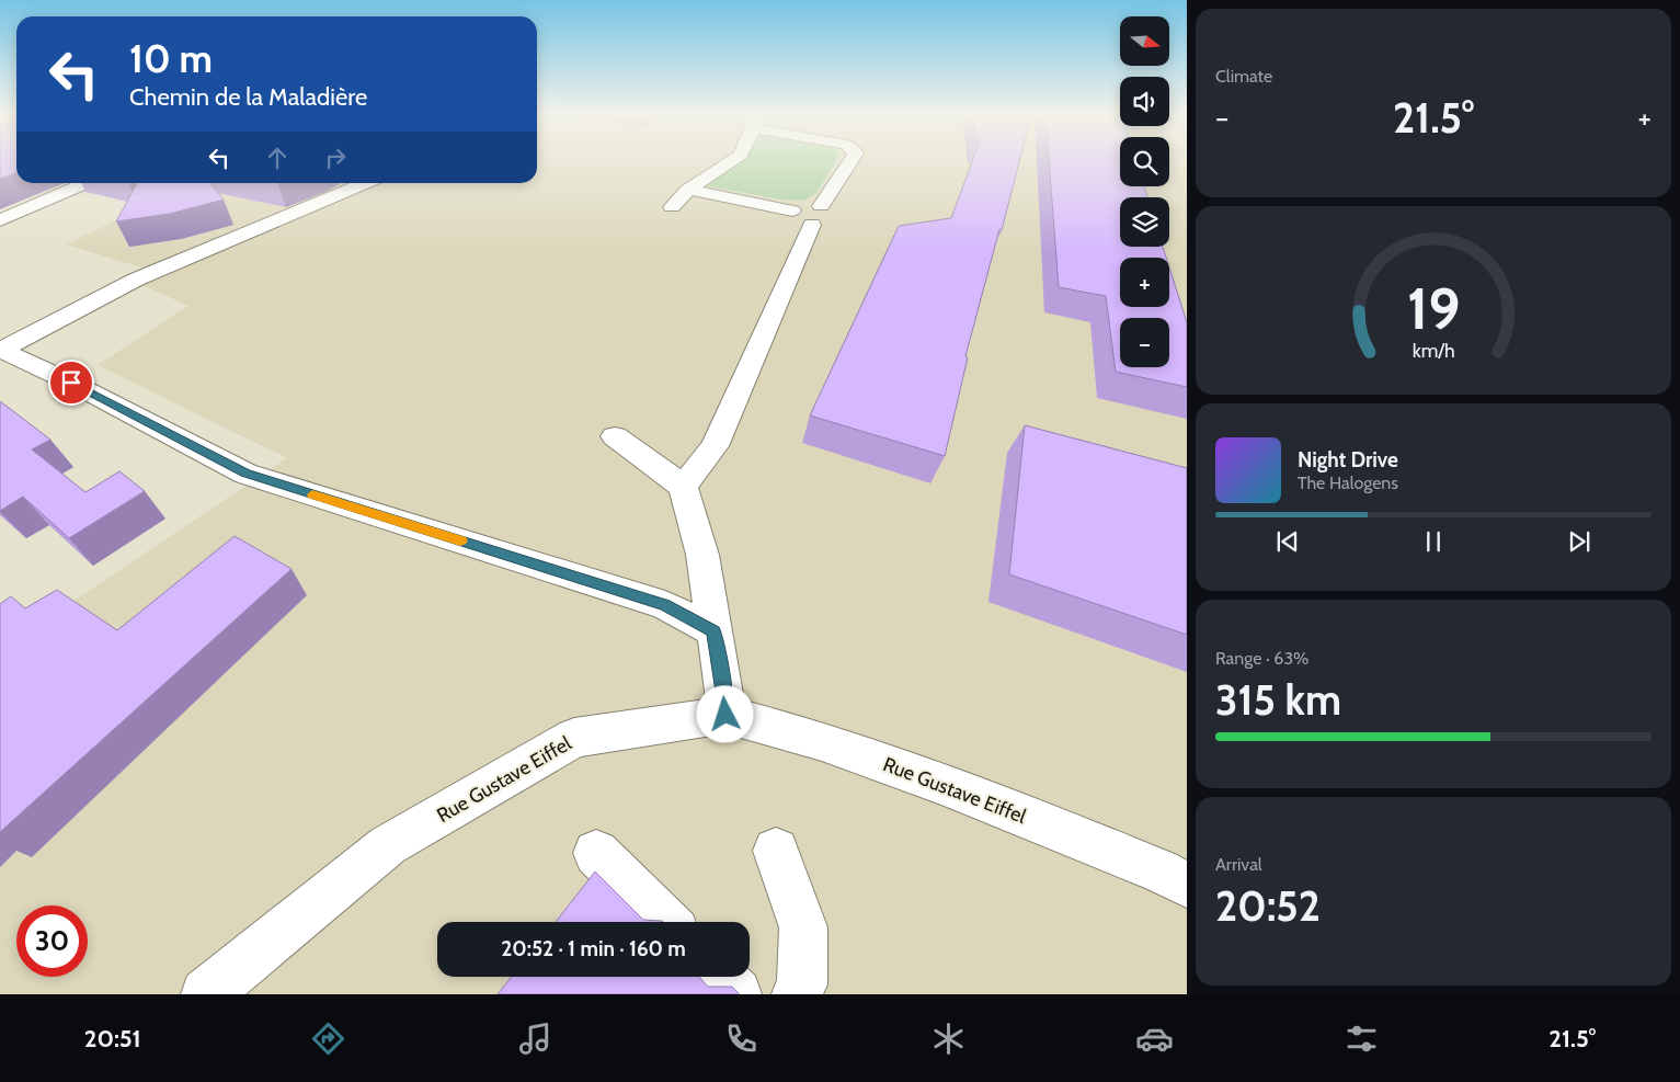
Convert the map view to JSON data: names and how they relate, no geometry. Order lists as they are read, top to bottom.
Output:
{
  "streets": {
    "street": ["Rue Gustave Eiffel"]
  },
  "north": "right",
  "page": {
    "tile": [
      "Climate",
      ["Range · 63%", "315 km"],
      ["Arrival", "20:52"]
    ],
    "map_buttons": ["+", "−"],
    "turn": ["10 m", "Chemin de la Maladière"],
    "heat": ["−", "21.5°", "+"],
    "song": ["Night Drive", "The Halogens"],
    "limit": "30",
    "trip": "20:52 · 1 min · 160 m",
    "tabs": ["20:51", "21.5°"],
    "gauge": ["19", "km/h"]
  }
}
